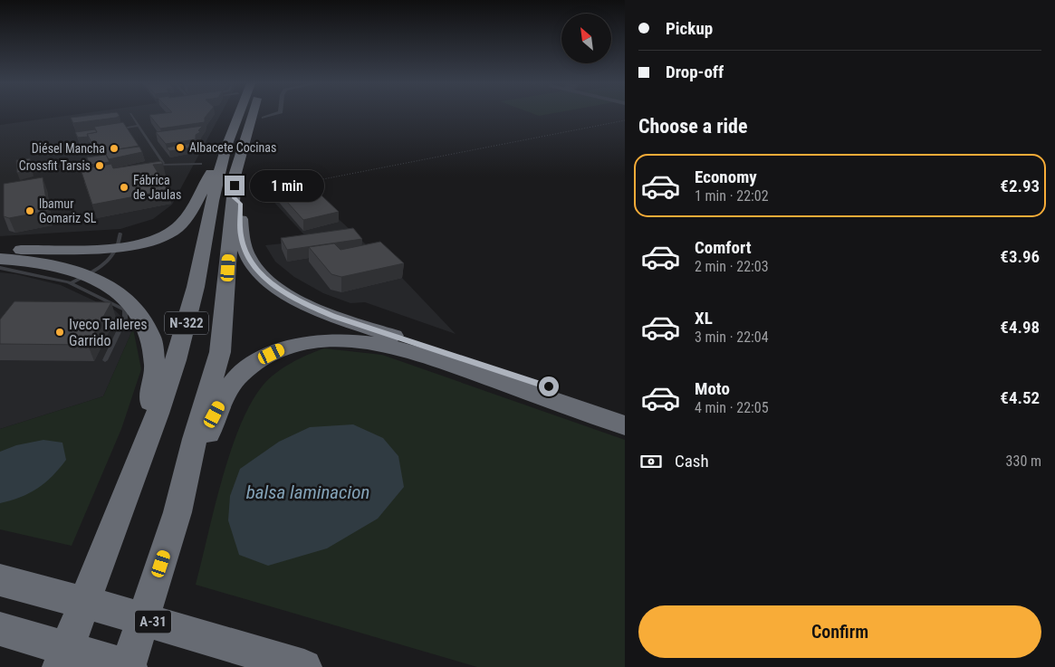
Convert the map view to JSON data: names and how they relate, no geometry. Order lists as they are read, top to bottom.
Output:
{
  "streets": {
    "highway": ["N-322", "A-31"]
  },
  "water": ["balsa laminacion"],
  "places": [
    "Albacete Cocinas",
    "Diésel Mancha",
    "Crossfit Tarsis",
    "Fábrica de Jaulas",
    "lbamur Gomariz SL",
    "Iveco Talleres Garrido"
  ],
  "north": "top left",
  "page": {
    "banner": ["Pickup", "Drop-off"],
    "heading": "Choose a ride",
    "list": [
      {
        "name": "Economy",
        "note": "1 min · 22:02",
        "value": "€2.93"
      },
      {
        "name": "Comfort",
        "note": "2 min · 22:03",
        "value": "€3.96"
      },
      {
        "name": "XL",
        "note": "3 min · 22:04",
        "value": "€4.98"
      },
      {
        "name": "Moto",
        "note": "4 min · 22:05",
        "value": "€4.52"
      }
    ],
    "bubble": "1 min",
    "pay": ["Cash", "330 m"],
    "buttons": "Confirm"
  }
}
